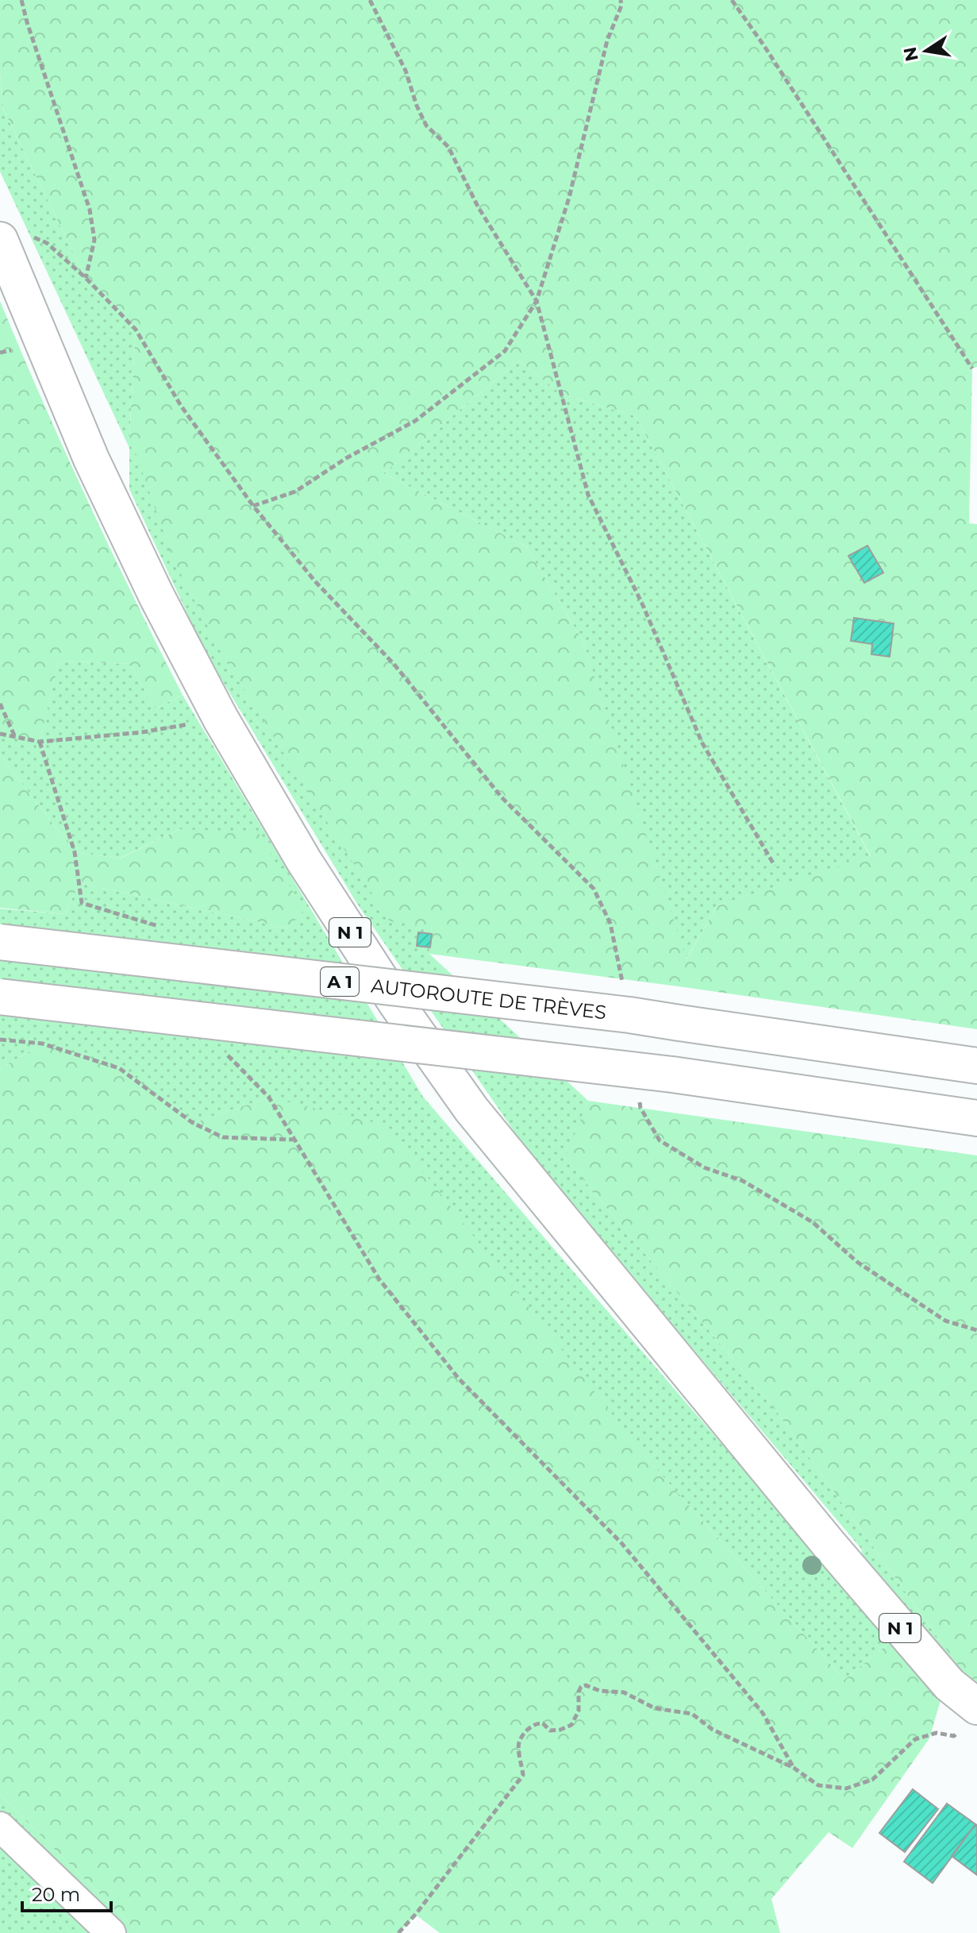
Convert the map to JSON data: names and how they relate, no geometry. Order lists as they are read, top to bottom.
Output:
{
  "streets": {
    "main road": ["N 1", "A 1", "AUTOROUTE DE TRÈVES"]
  },
  "scale_bar": "20 m",
  "north": "left"
}
